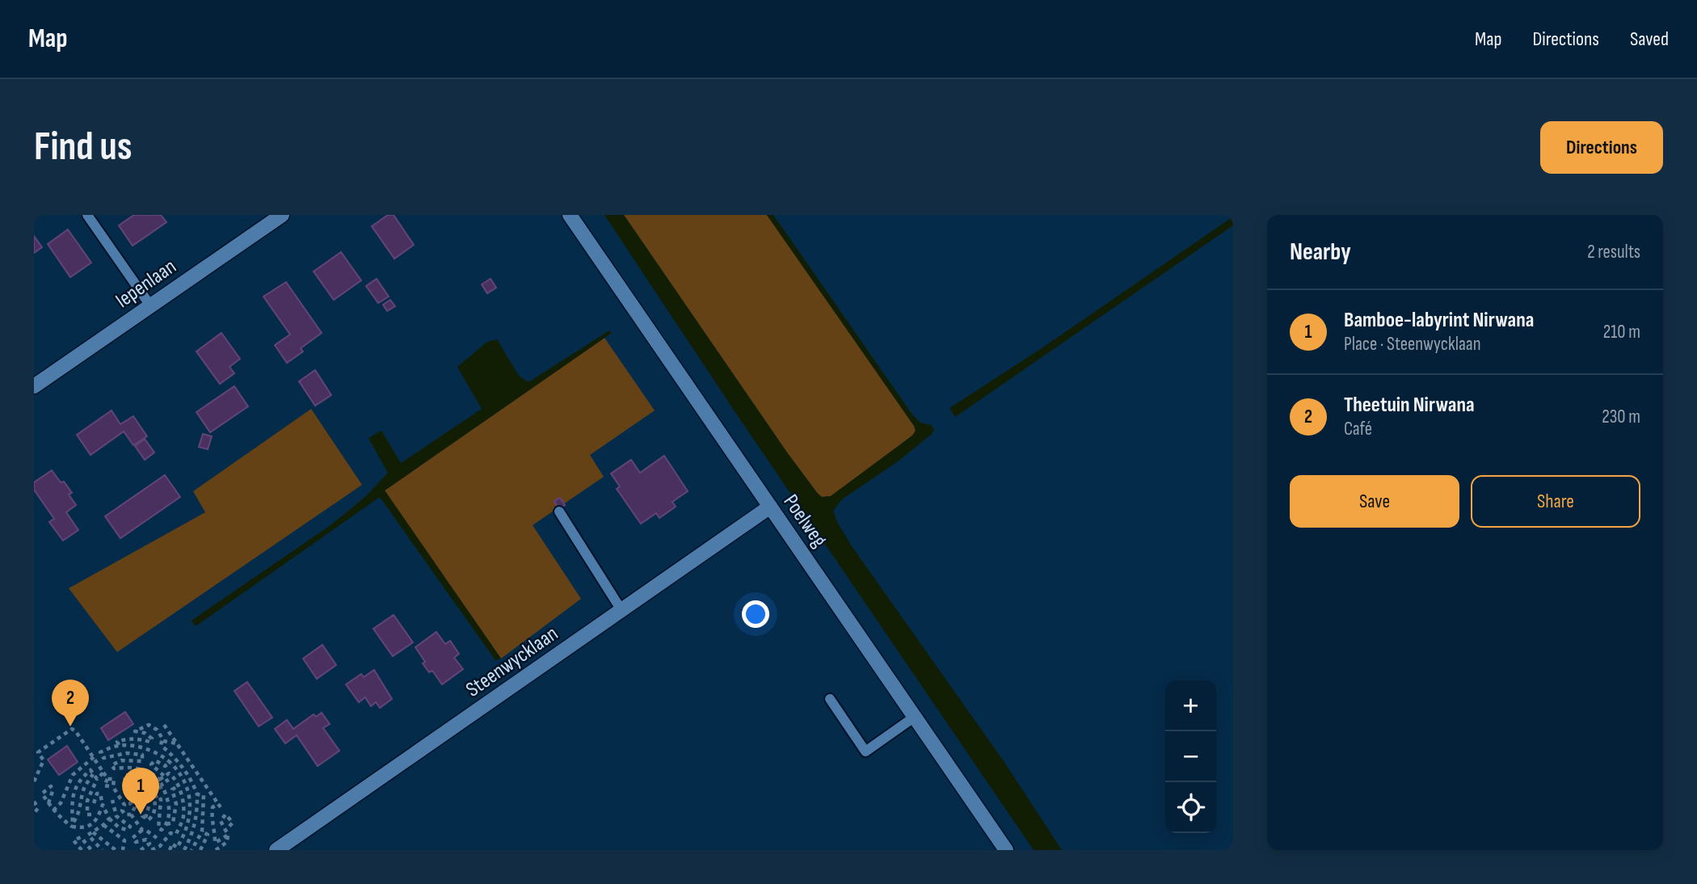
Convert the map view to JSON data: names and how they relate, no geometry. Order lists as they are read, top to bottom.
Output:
{
  "streets": {
    "street": ["Iepenlaan", "Poelweg", "Steenwycklaan"]
  },
  "crossings": [
    ["Poelweg", "Steenwycklaan"]
  ],
  "page": {
    "header": "Map",
    "nav": ["Map", "Directions", "Saved"],
    "buttons": [
      "Directions",
      ["Save", "Share"]
    ],
    "title": "Find us",
    "heading": ["Nearby", "2 results"],
    "list": [
      {
        "mark": "1",
        "name": "Bamboe-labyrint Nirwana",
        "note": "Place · Steenwycklaan",
        "value": "210 m"
      },
      {
        "mark": "2",
        "name": "Theetuin Nirwana",
        "note": "Café",
        "value": "230 m"
      }
    ],
    "pins": ["2", "1"],
    "map_buttons": ["+", "−"]
  }
}
